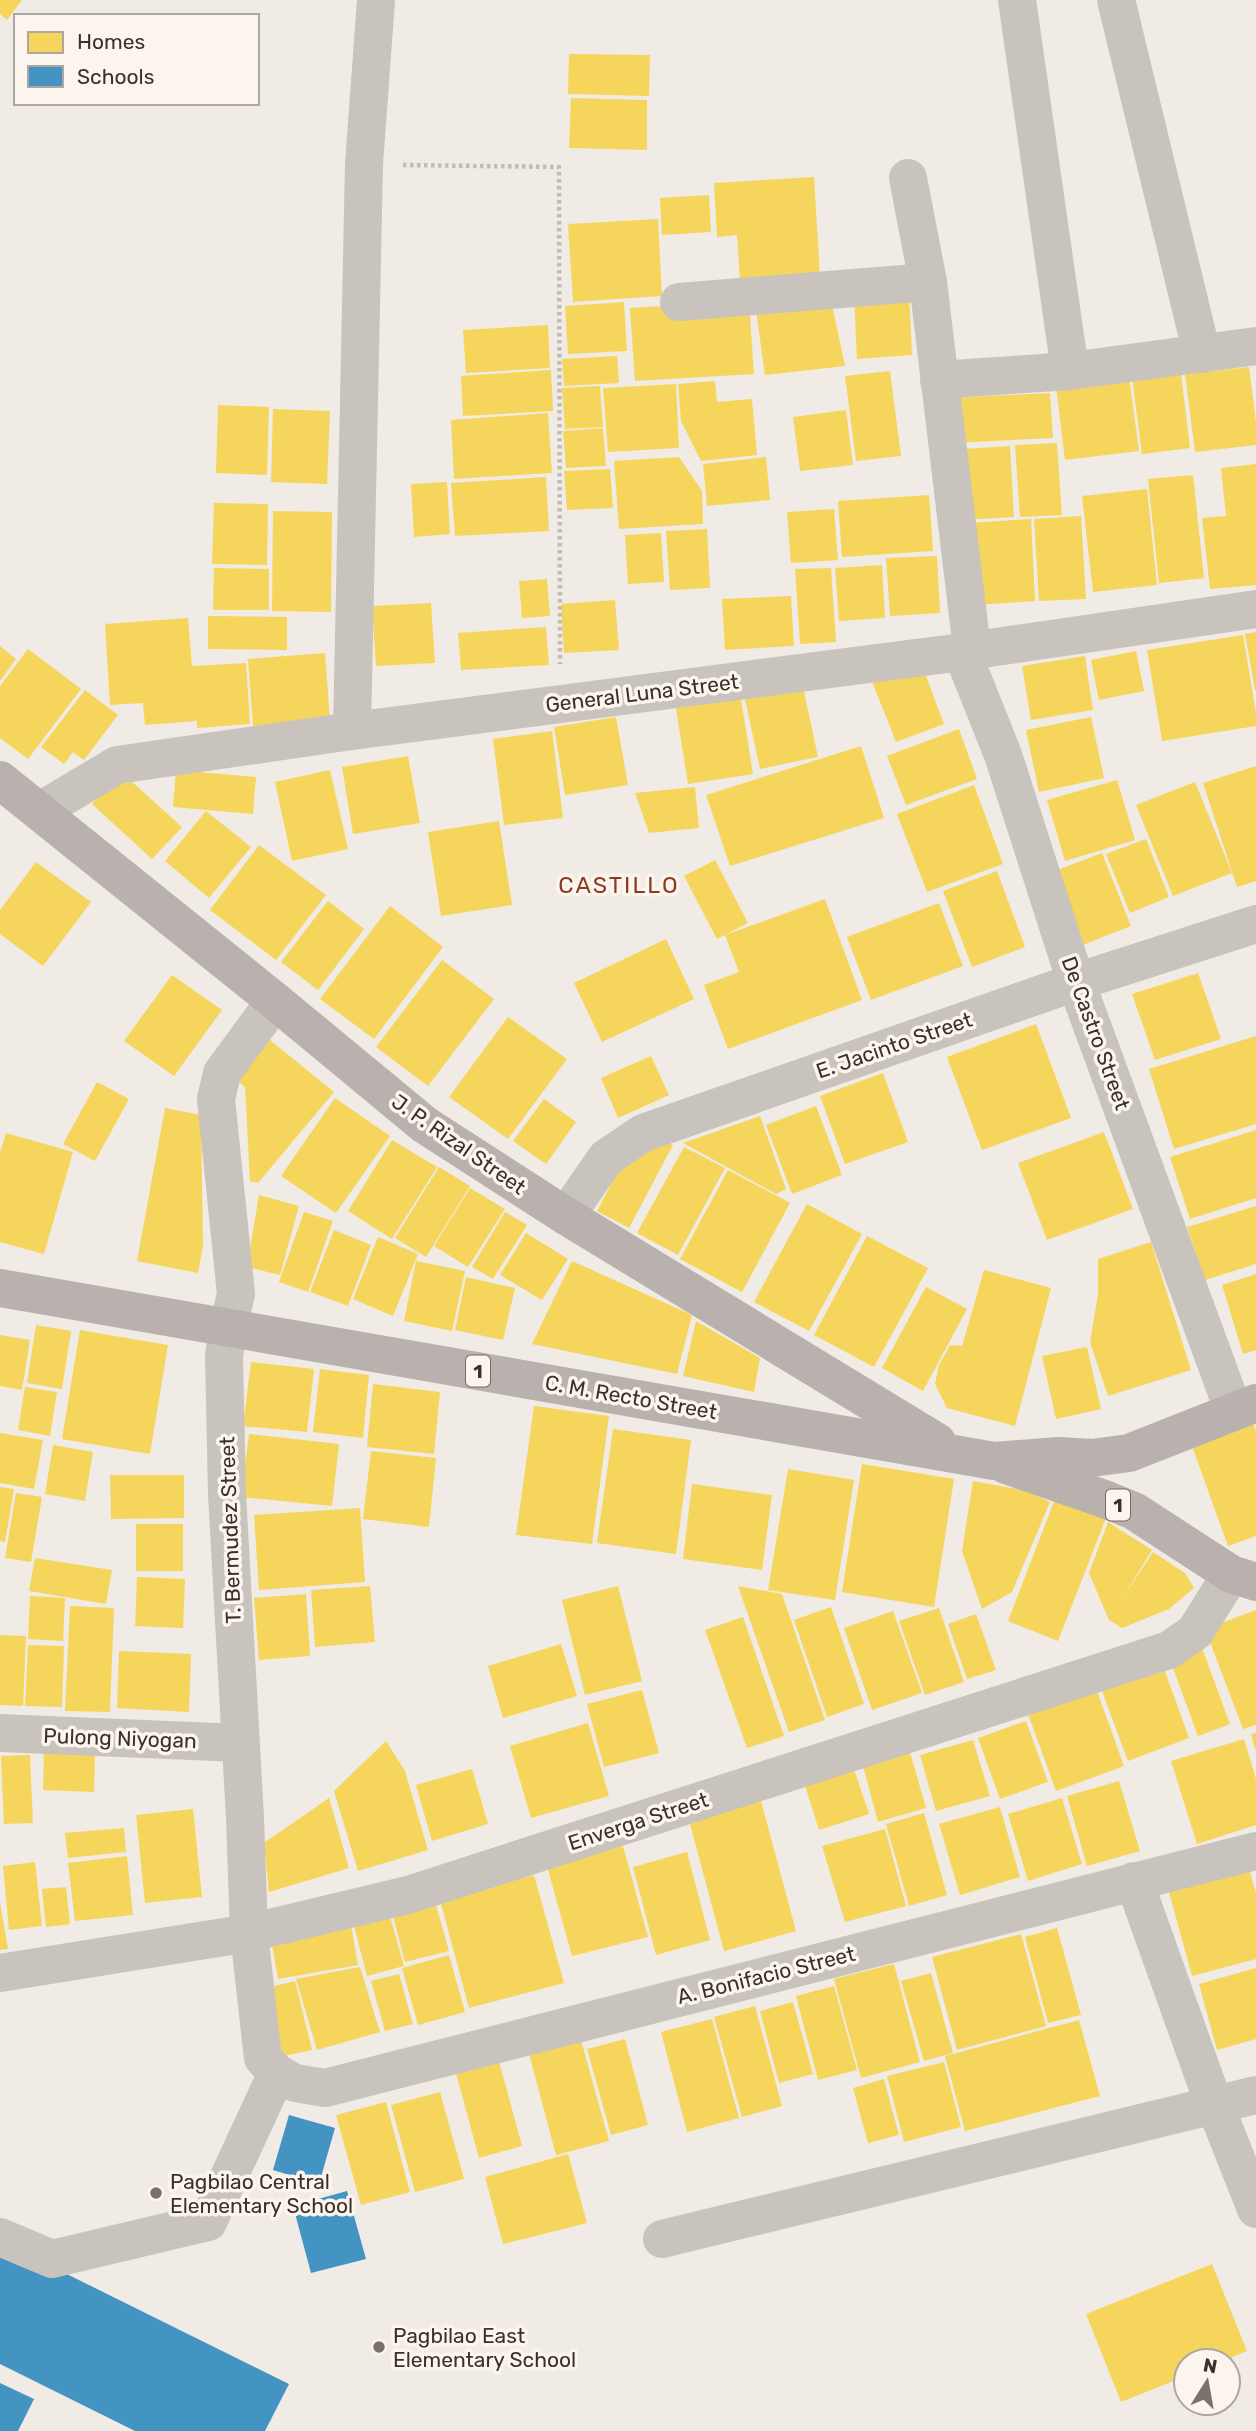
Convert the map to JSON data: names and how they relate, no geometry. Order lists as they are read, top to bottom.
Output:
{
  "streets": {
    "main road": ["J. P. Rizal Street", "1", "C. M. Recto Street"],
    "street": [
      "General Luna Street",
      "De Castro Street",
      "E. Jacinto Street",
      "T. Bermudez Street",
      "Pulong Niyogan",
      "Enverga Street",
      "A. Bonifacio Street"
    ]
  },
  "crossings": [
    ["General Luna Street", "De Castro Street"],
    ["General Luna Street", "J. P. Rizal Street"],
    ["De Castro Street", "E. Jacinto Street"],
    ["De Castro Street", "C. M. Recto Street"],
    ["E. Jacinto Street", "J. P. Rizal Street"],
    ["J. P. Rizal Street", "C. M. Recto Street"],
    ["J. P. Rizal Street", "T. Bermudez Street"],
    ["1", "C. M. Recto Street"],
    ["1", "Enverga Street"],
    ["C. M. Recto Street", "T. Bermudez Street"],
    ["T. Bermudez Street", "Pulong Niyogan"],
    ["T. Bermudez Street", "Enverga Street"],
    ["T. Bermudez Street", "A. Bonifacio Street"]
  ],
  "districts": ["CASTILLO"],
  "places": ["Pagbilao Central Elementary School", "Pagbilao East Elementary School"],
  "legend": ["Homes", "Schools"],
  "north": "top"
}
